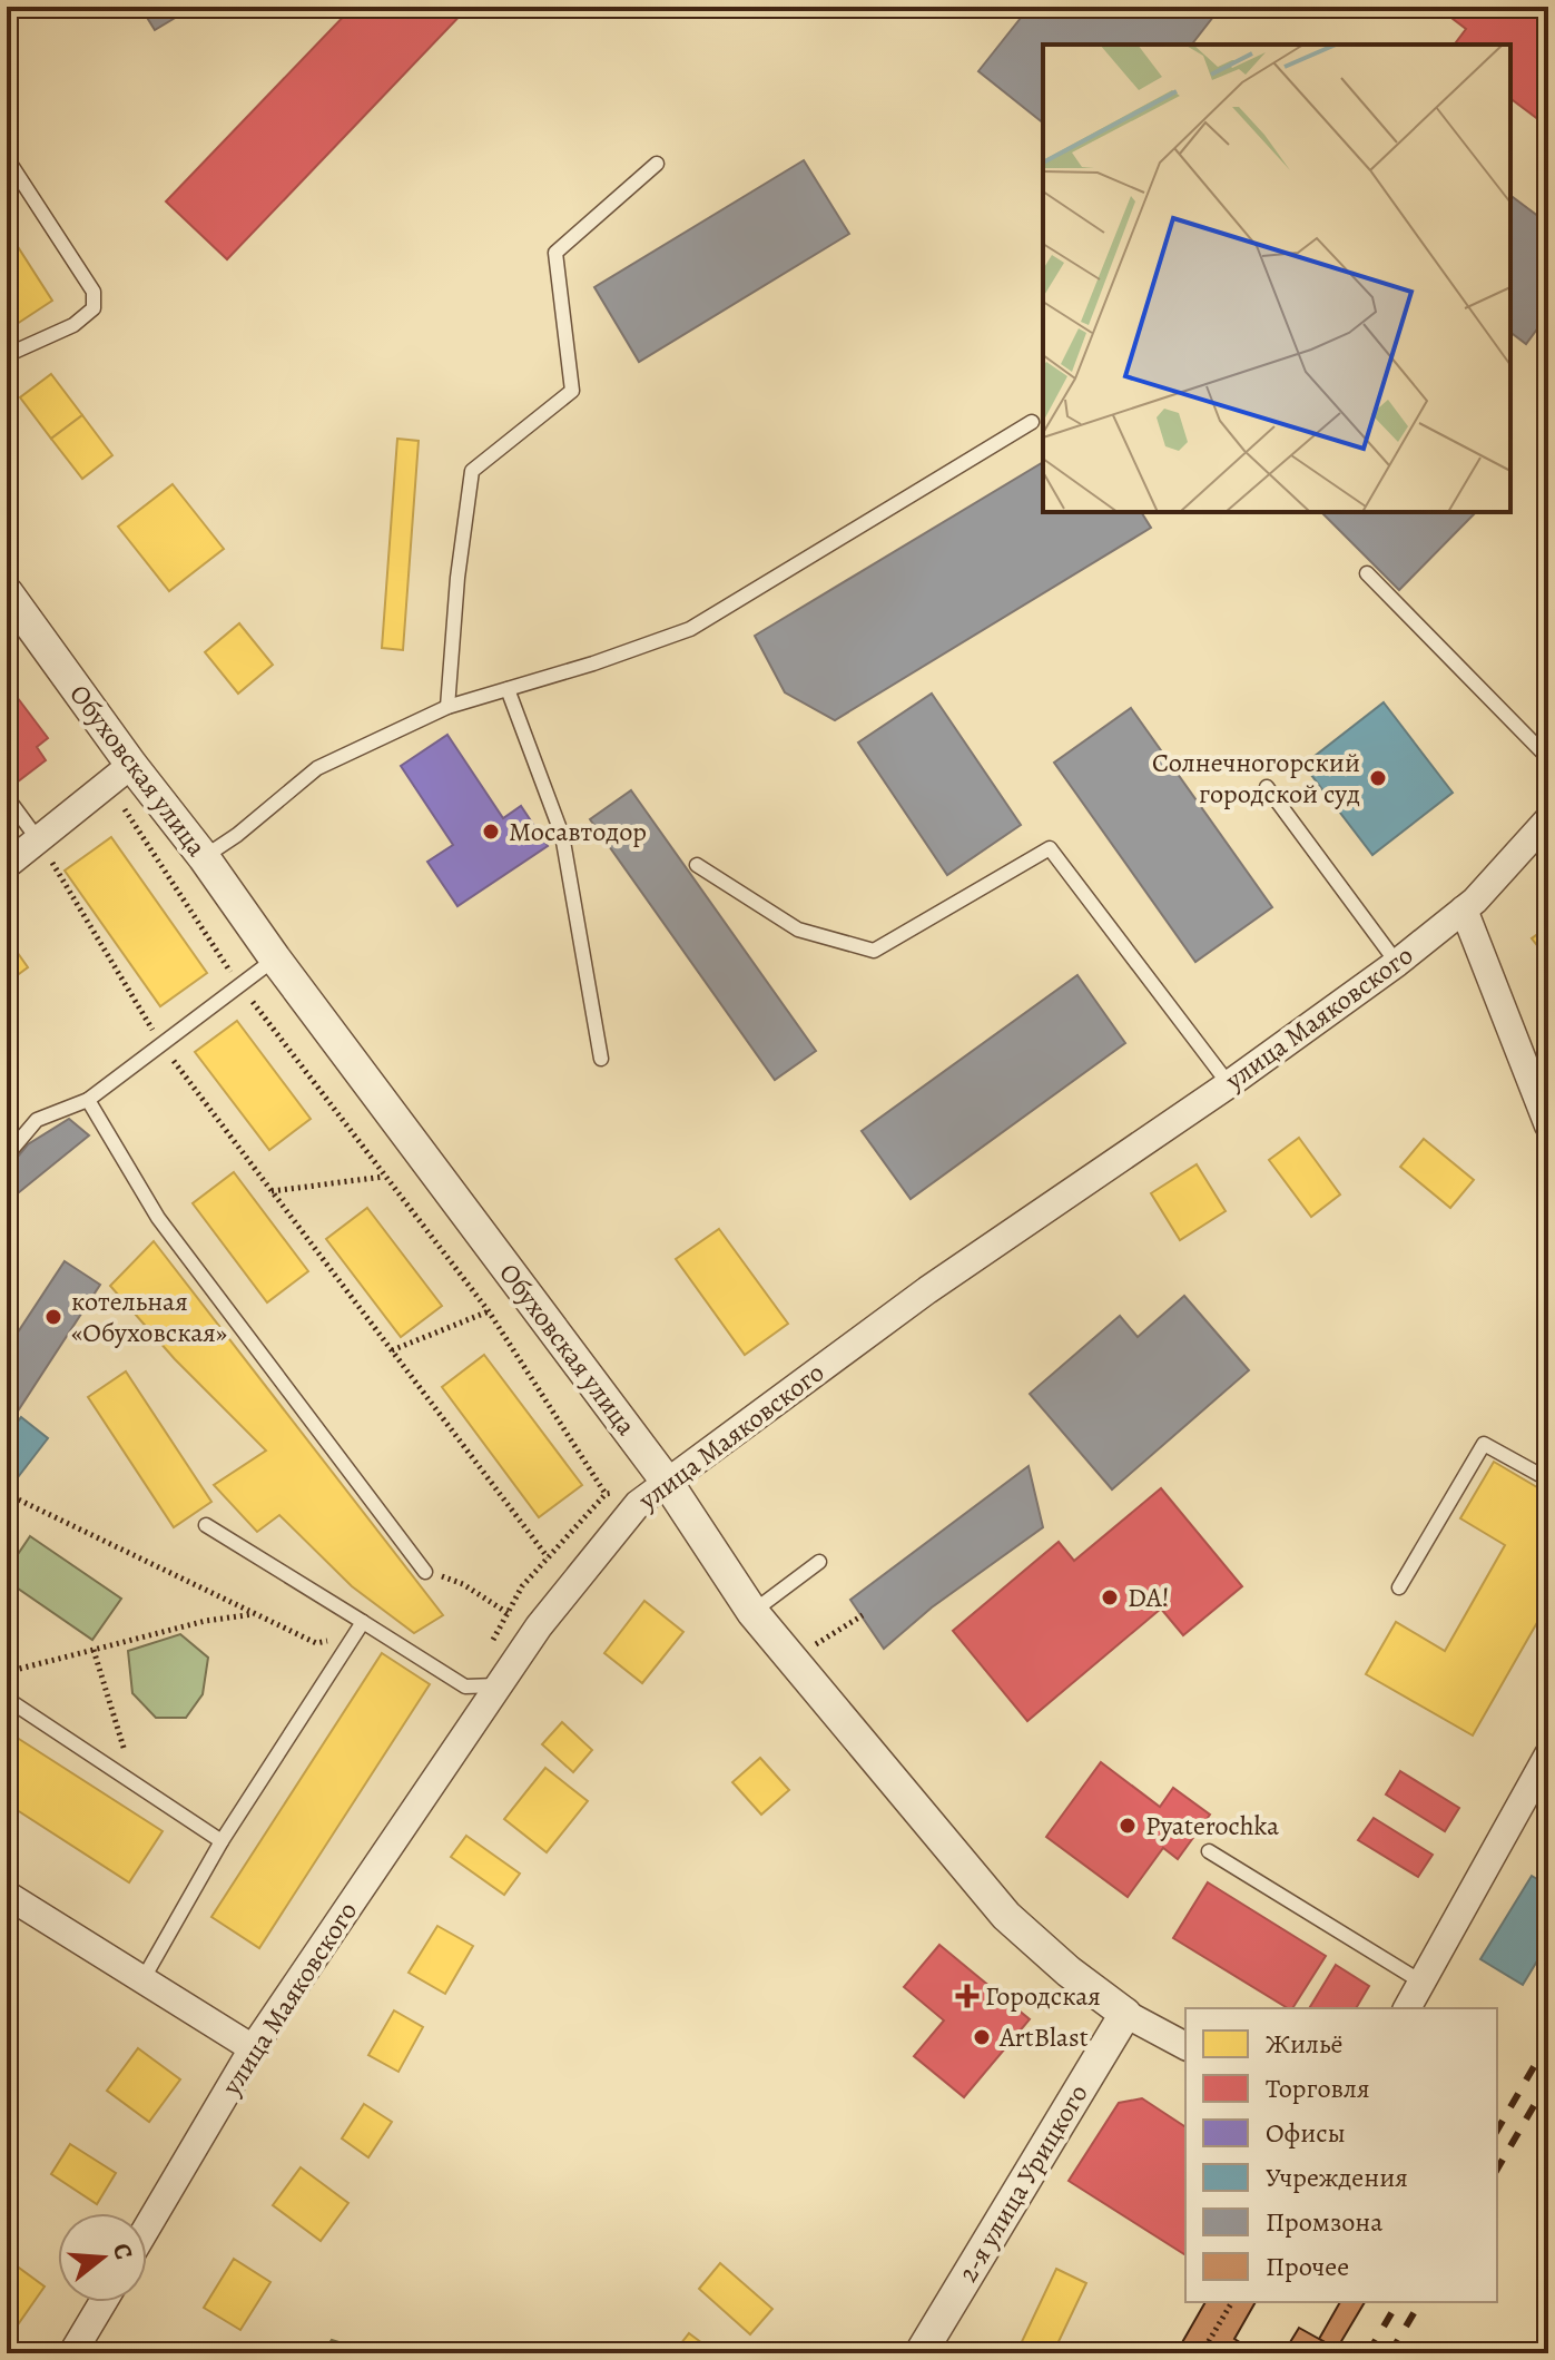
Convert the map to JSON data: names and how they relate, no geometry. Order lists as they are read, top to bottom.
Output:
{
  "streets": {
    "street": ["Обуховская улица", "улица Маяковского", "2-я улица Урицкого"]
  },
  "crossings": [
    ["Обуховская улица", "улица Маяковского"],
    ["Обуховская улица", "2-я улица Урицкого"]
  ],
  "places": {
    "other": [
      "Солнечногорский городской суд",
      "Мосавтодор",
      "котельная «Обуховская»",
      "DA!",
      "Pyaterochka",
      "ArtBlast"
    ],
    "health": ["Городская"]
  },
  "legend": [
    "Жильё",
    "Торговля",
    "Офисы",
    "Учреждения",
    "Промзона",
    "Прочее"
  ],
  "north": "right"
}
